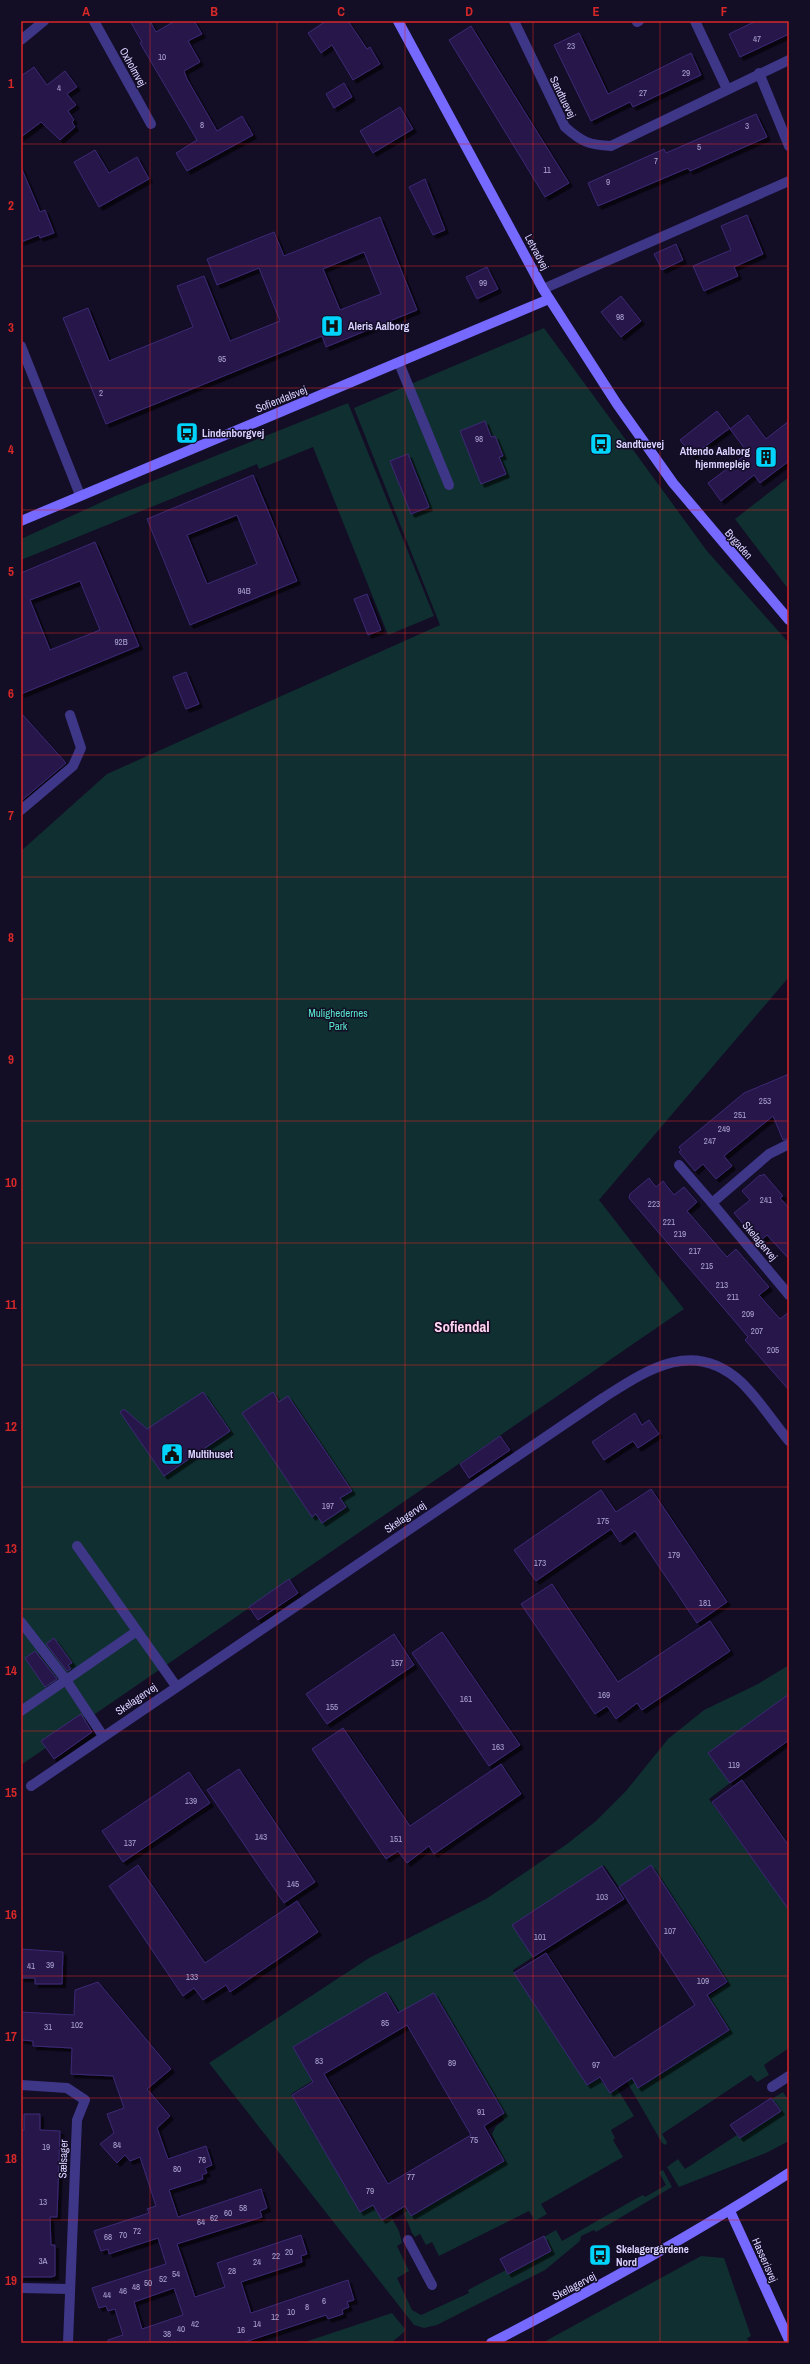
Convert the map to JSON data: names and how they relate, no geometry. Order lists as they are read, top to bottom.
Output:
{
  "streets": {
    "street": [
      "Oxholmvej",
      "Sandtuevej",
      "Letvadvej",
      "Sofiendalsvej",
      "Bygaden",
      "Skelagervej",
      "Sælsager",
      "Hasserisvej"
    ]
  },
  "crossings": [
    ["Letvadvej", "Sofiendalsvej"],
    ["Letvadvej", "Bygaden"],
    ["Skelagervej", "Hasserisvej"]
  ],
  "districts": ["Sofiendal"],
  "parks": ["Mulighedernes Park"],
  "places": {
    "hospital": ["Aleris Aalborg"],
    "bus stop": ["Lindenborgvej", "Sandtuevej", "Skelagergårdene Nord"],
    "building": ["Attendo Aalborg hjemmepleje"],
    "public building": ["Multihuset"]
  },
  "house_numbers": [
    "47",
    "23",
    "10",
    "29",
    "4",
    "27",
    "8",
    "3",
    "5",
    "7",
    "11",
    "9",
    "99",
    "98",
    "95",
    "2",
    "98",
    "94B",
    "92B",
    "253",
    "251",
    "249",
    "247",
    "241",
    "223",
    "221",
    "219",
    "217",
    "215",
    "213",
    "211",
    "209",
    "207",
    "205",
    "197",
    "175",
    "179",
    "173",
    "181",
    "157",
    "169",
    "161",
    "155",
    "163",
    "119",
    "139",
    "143",
    "151",
    "137",
    "145",
    "103",
    "107",
    "101",
    "39",
    "41",
    "133",
    "109",
    "85",
    "102",
    "31",
    "83",
    "89",
    "97",
    "91",
    "75",
    "84",
    "19",
    "76",
    "80",
    "77",
    "79",
    "13",
    "58",
    "60",
    "62",
    "64",
    "72",
    "70",
    "68",
    "20",
    "22",
    "3A",
    "24",
    "28",
    "54",
    "52",
    "50",
    "48",
    "46",
    "44",
    "6",
    "8",
    "10",
    "12",
    "42",
    "14",
    "40",
    "16",
    "38"
  ],
  "grid": {
    "columns": [
      "A",
      "B",
      "C",
      "D",
      "E",
      "F"
    ],
    "rows": [
      "1",
      "2",
      "3",
      "4",
      "5",
      "6",
      "7",
      "8",
      "9",
      "10",
      "11",
      "12",
      "13",
      "14",
      "15",
      "16",
      "17",
      "18",
      "19"
    ]
  }
}
